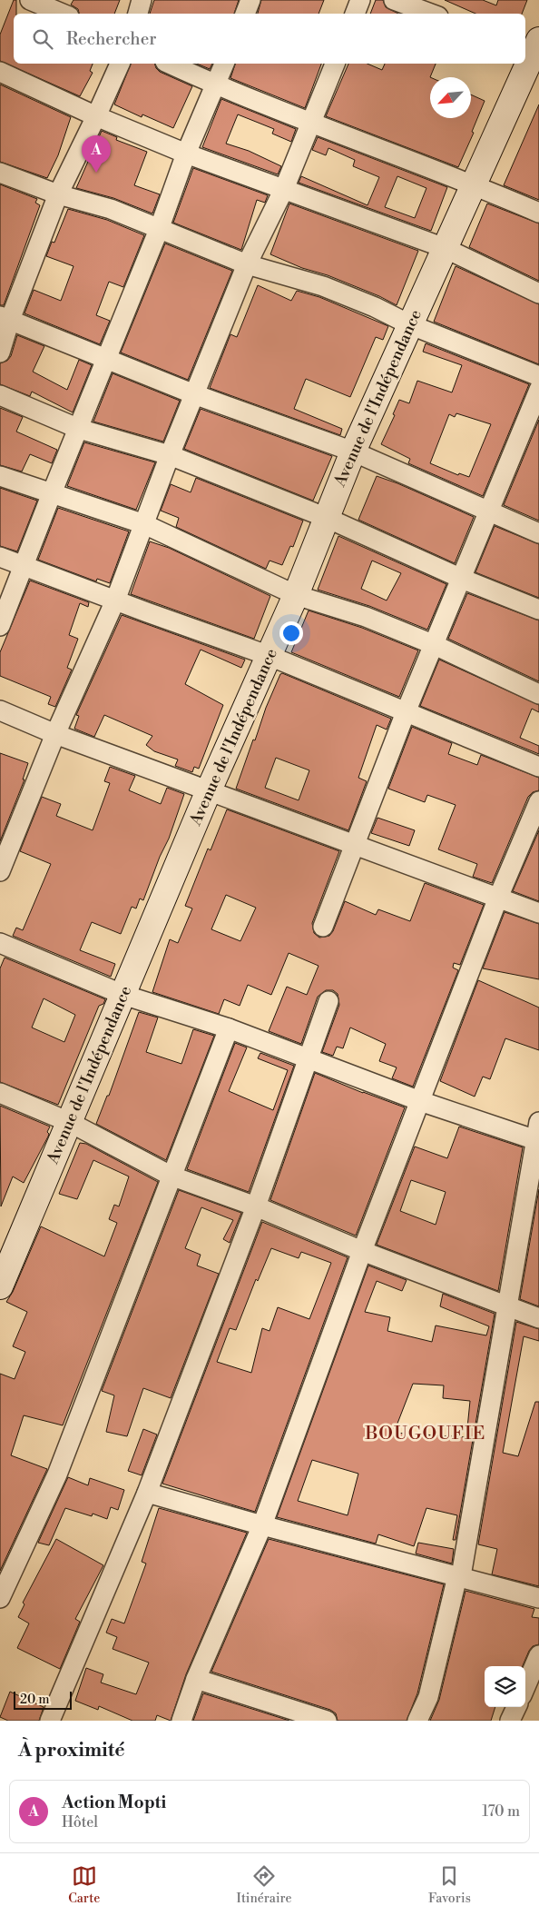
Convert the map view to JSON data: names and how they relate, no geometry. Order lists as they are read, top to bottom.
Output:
{
  "streets": {
    "main road": ["Avenue de l'Indépendance"]
  },
  "districts": ["BOUGOUFIE"],
  "scale_bar": "20 m",
  "north": "bottom left",
  "page": {
    "search": "Rechercher",
    "pins": "A",
    "scale": "20 m",
    "heading": "À proximité",
    "list": [
      {
        "mark": "A",
        "name": "Action Mopti",
        "note": "Hôtel",
        "value": "170 m"
      }
    ],
    "nav": ["Carte", "Itinéraire", "Favoris"]
  }
}
